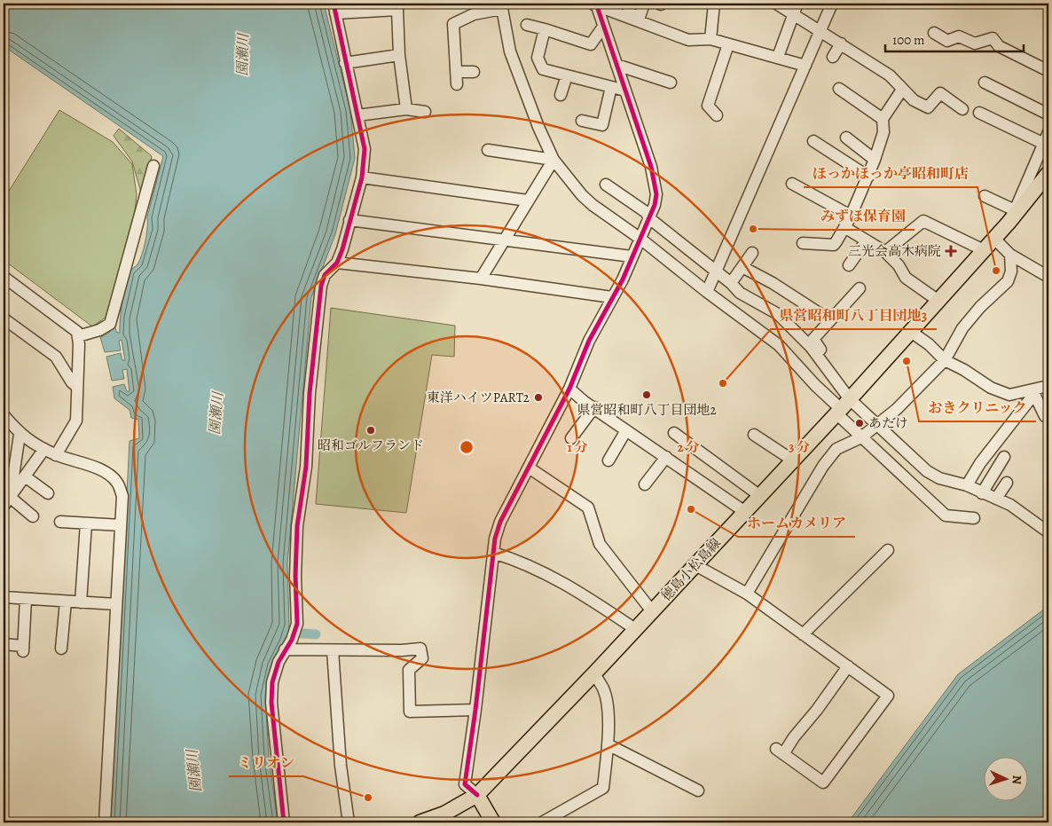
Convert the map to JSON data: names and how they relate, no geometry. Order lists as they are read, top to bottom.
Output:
{
  "streets": {
    "main road": ["徳島小松島線"]
  },
  "water": ["園瀬川"],
  "places": {
    "other": [
      "みずほ保育園",
      "ほっかほっか亭昭和町店",
      "おきクリニック",
      "県営昭和町八丁目団地3",
      "県営昭和町八丁目団地2",
      "東洋ハイツPART2",
      "あたけ",
      "昭和ゴルフランド",
      "ホームカメリア",
      "ミリオン"
    ],
    "health": ["三光会高木病院"]
  },
  "scale_bar": "100 m",
  "north": "right",
  "rings": ["1 分", "2 分", "3 分"]
}
